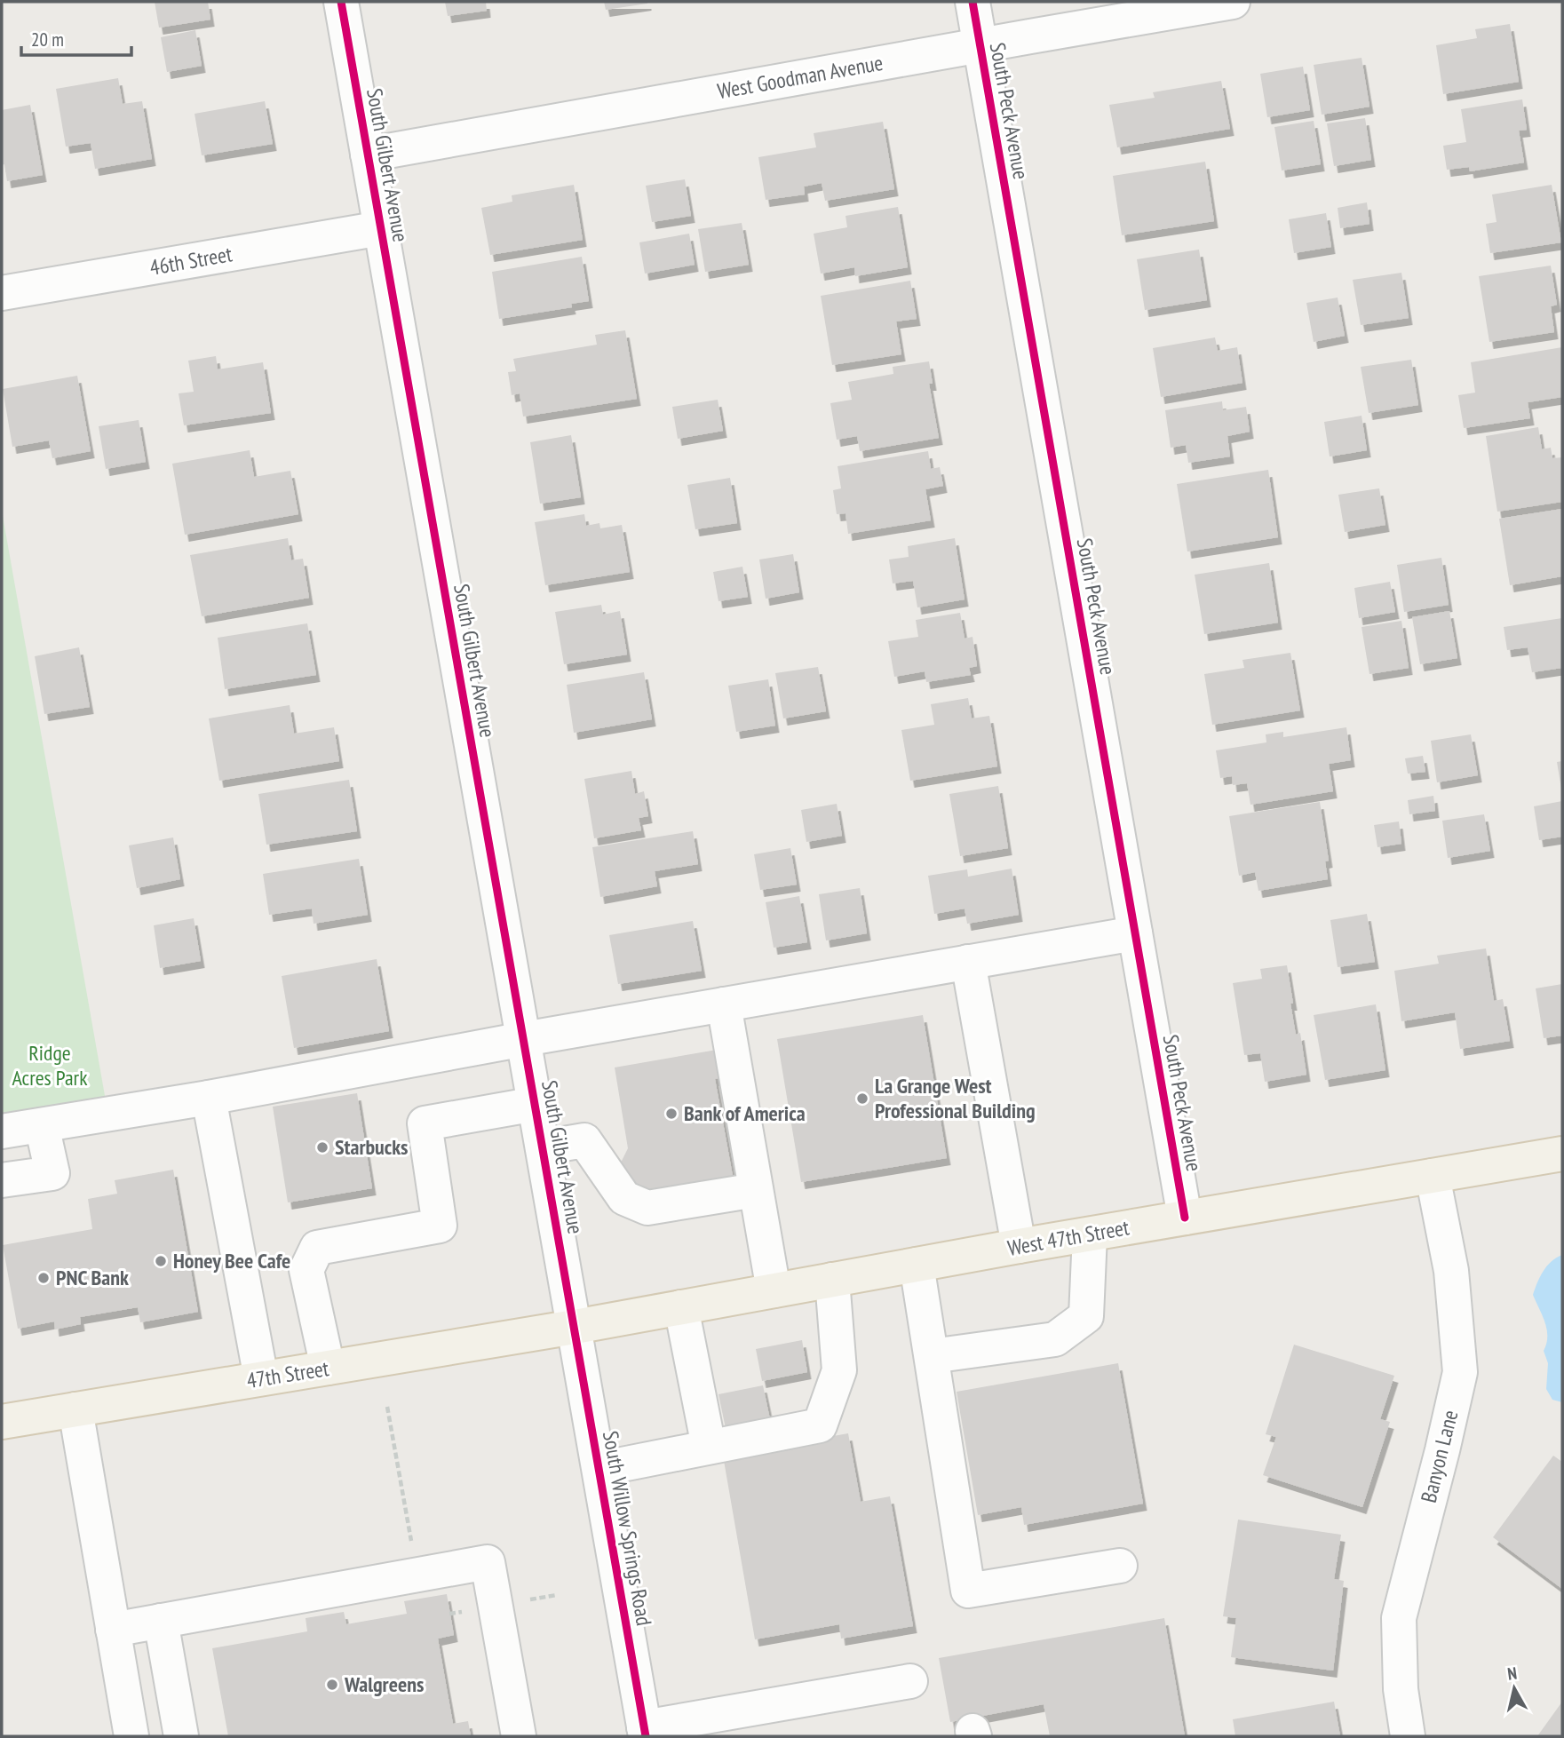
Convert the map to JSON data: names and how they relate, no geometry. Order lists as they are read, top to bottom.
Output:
{
  "streets": {
    "main road": ["West 47th Street", "47th Street"],
    "street": [
      "West Goodman Avenue",
      "South Peck Avenue",
      "South Gilbert Avenue",
      "46th Street",
      "Banyon Lane",
      "South Willow Springs Road"
    ]
  },
  "crossings": [
    ["West Goodman Avenue", "South Peck Avenue"],
    ["West Goodman Avenue", "South Gilbert Avenue"],
    ["South Peck Avenue", "West 47th Street"],
    ["South Gilbert Avenue", "46th Street"],
    ["South Gilbert Avenue", "West 47th Street"],
    ["South Gilbert Avenue", "47th Street"],
    ["South Gilbert Avenue", "South Willow Springs Road"],
    ["West 47th Street", "47th Street"],
    ["West 47th Street", "Banyon Lane"],
    ["West 47th Street", "South Willow Springs Road"],
    ["47th Street", "South Willow Springs Road"]
  ],
  "parks": ["Ridge Acres Park"],
  "places": [
    "La Grange West Professional Building",
    "Bank of America",
    "Starbucks",
    "Honey Bee Cafe",
    "PNC Bank",
    "Walgreens"
  ],
  "scale_bar": "20 m",
  "north": "top"
}
